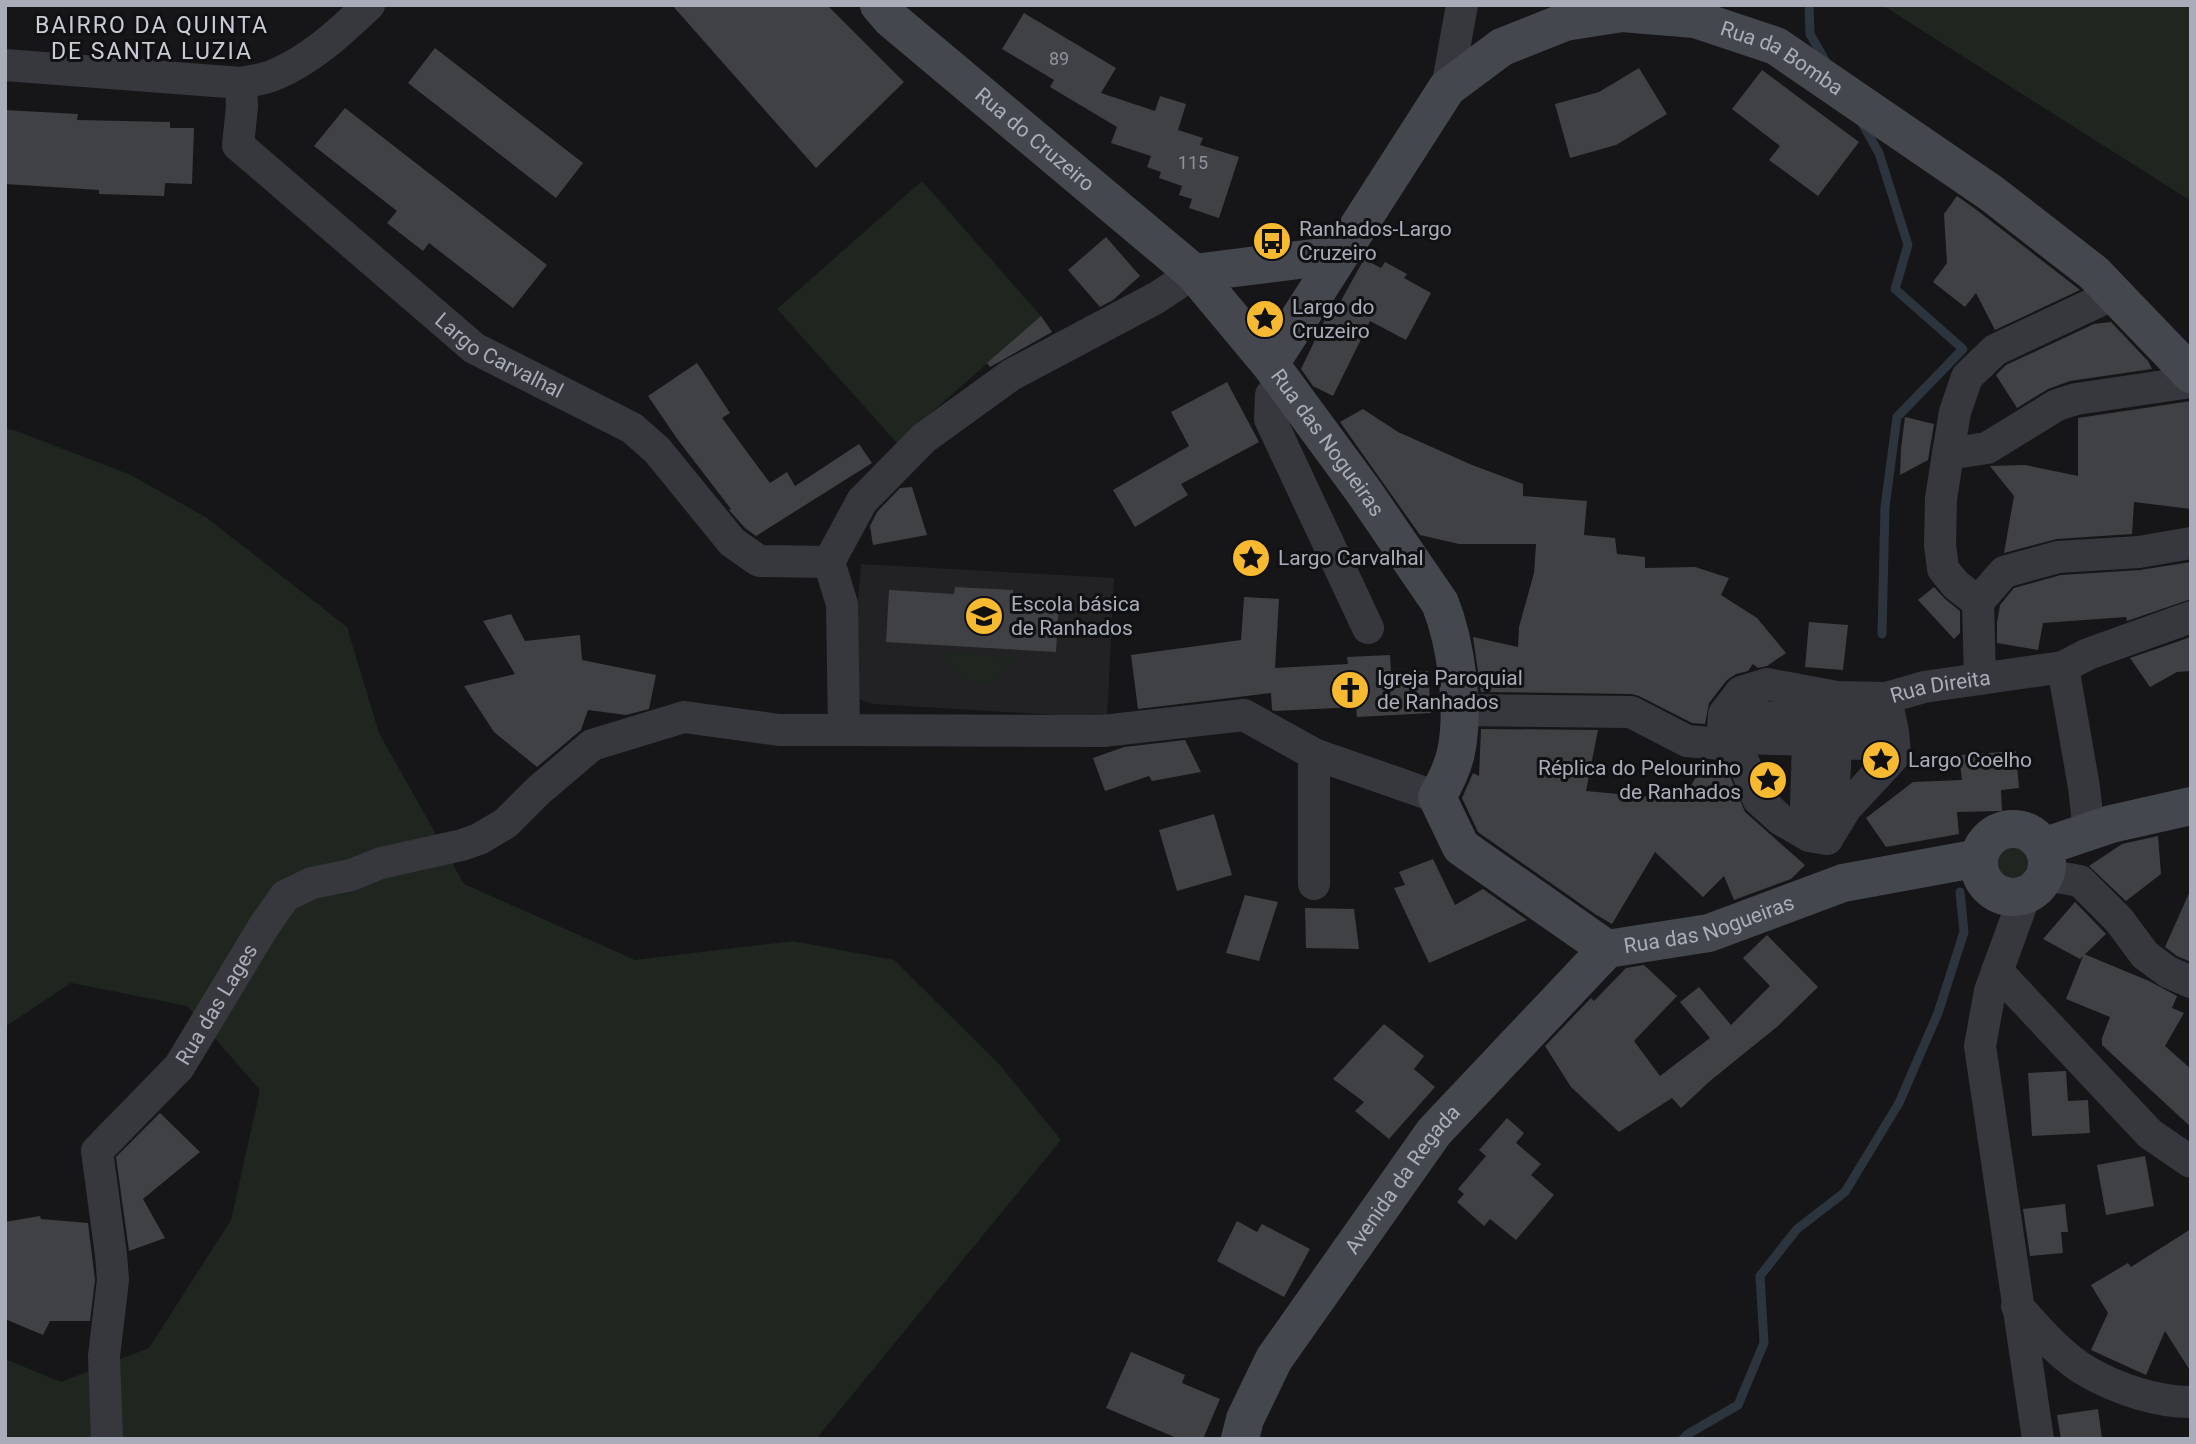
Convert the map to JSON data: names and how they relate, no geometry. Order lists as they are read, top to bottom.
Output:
{
  "streets": {
    "street": [
      "Rua da Bomba",
      "Rua do Cruzeiro",
      "Largo Carvalhal",
      "Rua das Nogueiras",
      "Rua Direita",
      "Rua das Lages",
      "Avenida da Regada"
    ]
  },
  "crossings": [
    ["Rua da Bomba", "Rua das Nogueiras"],
    ["Rua do Cruzeiro", "Rua das Nogueiras"],
    ["Rua das Nogueiras", "Avenida da Regada"]
  ],
  "districts": ["BAIRRO DA QUINTA DE SANTA LUZIA"],
  "places": {
    "bus stop": ["Ranhados-Largo Cruzeiro"],
    "place": [
      "Largo do Cruzeiro",
      "Largo Carvalhal",
      "Largo Coelho",
      "Réplica do Pelourinho de Ranhados"
    ],
    "school or university": ["Escola básica de Ranhados"],
    "church": ["Igreja Paroquial de Ranhados"]
  },
  "house_numbers": ["89", "115"]
}
